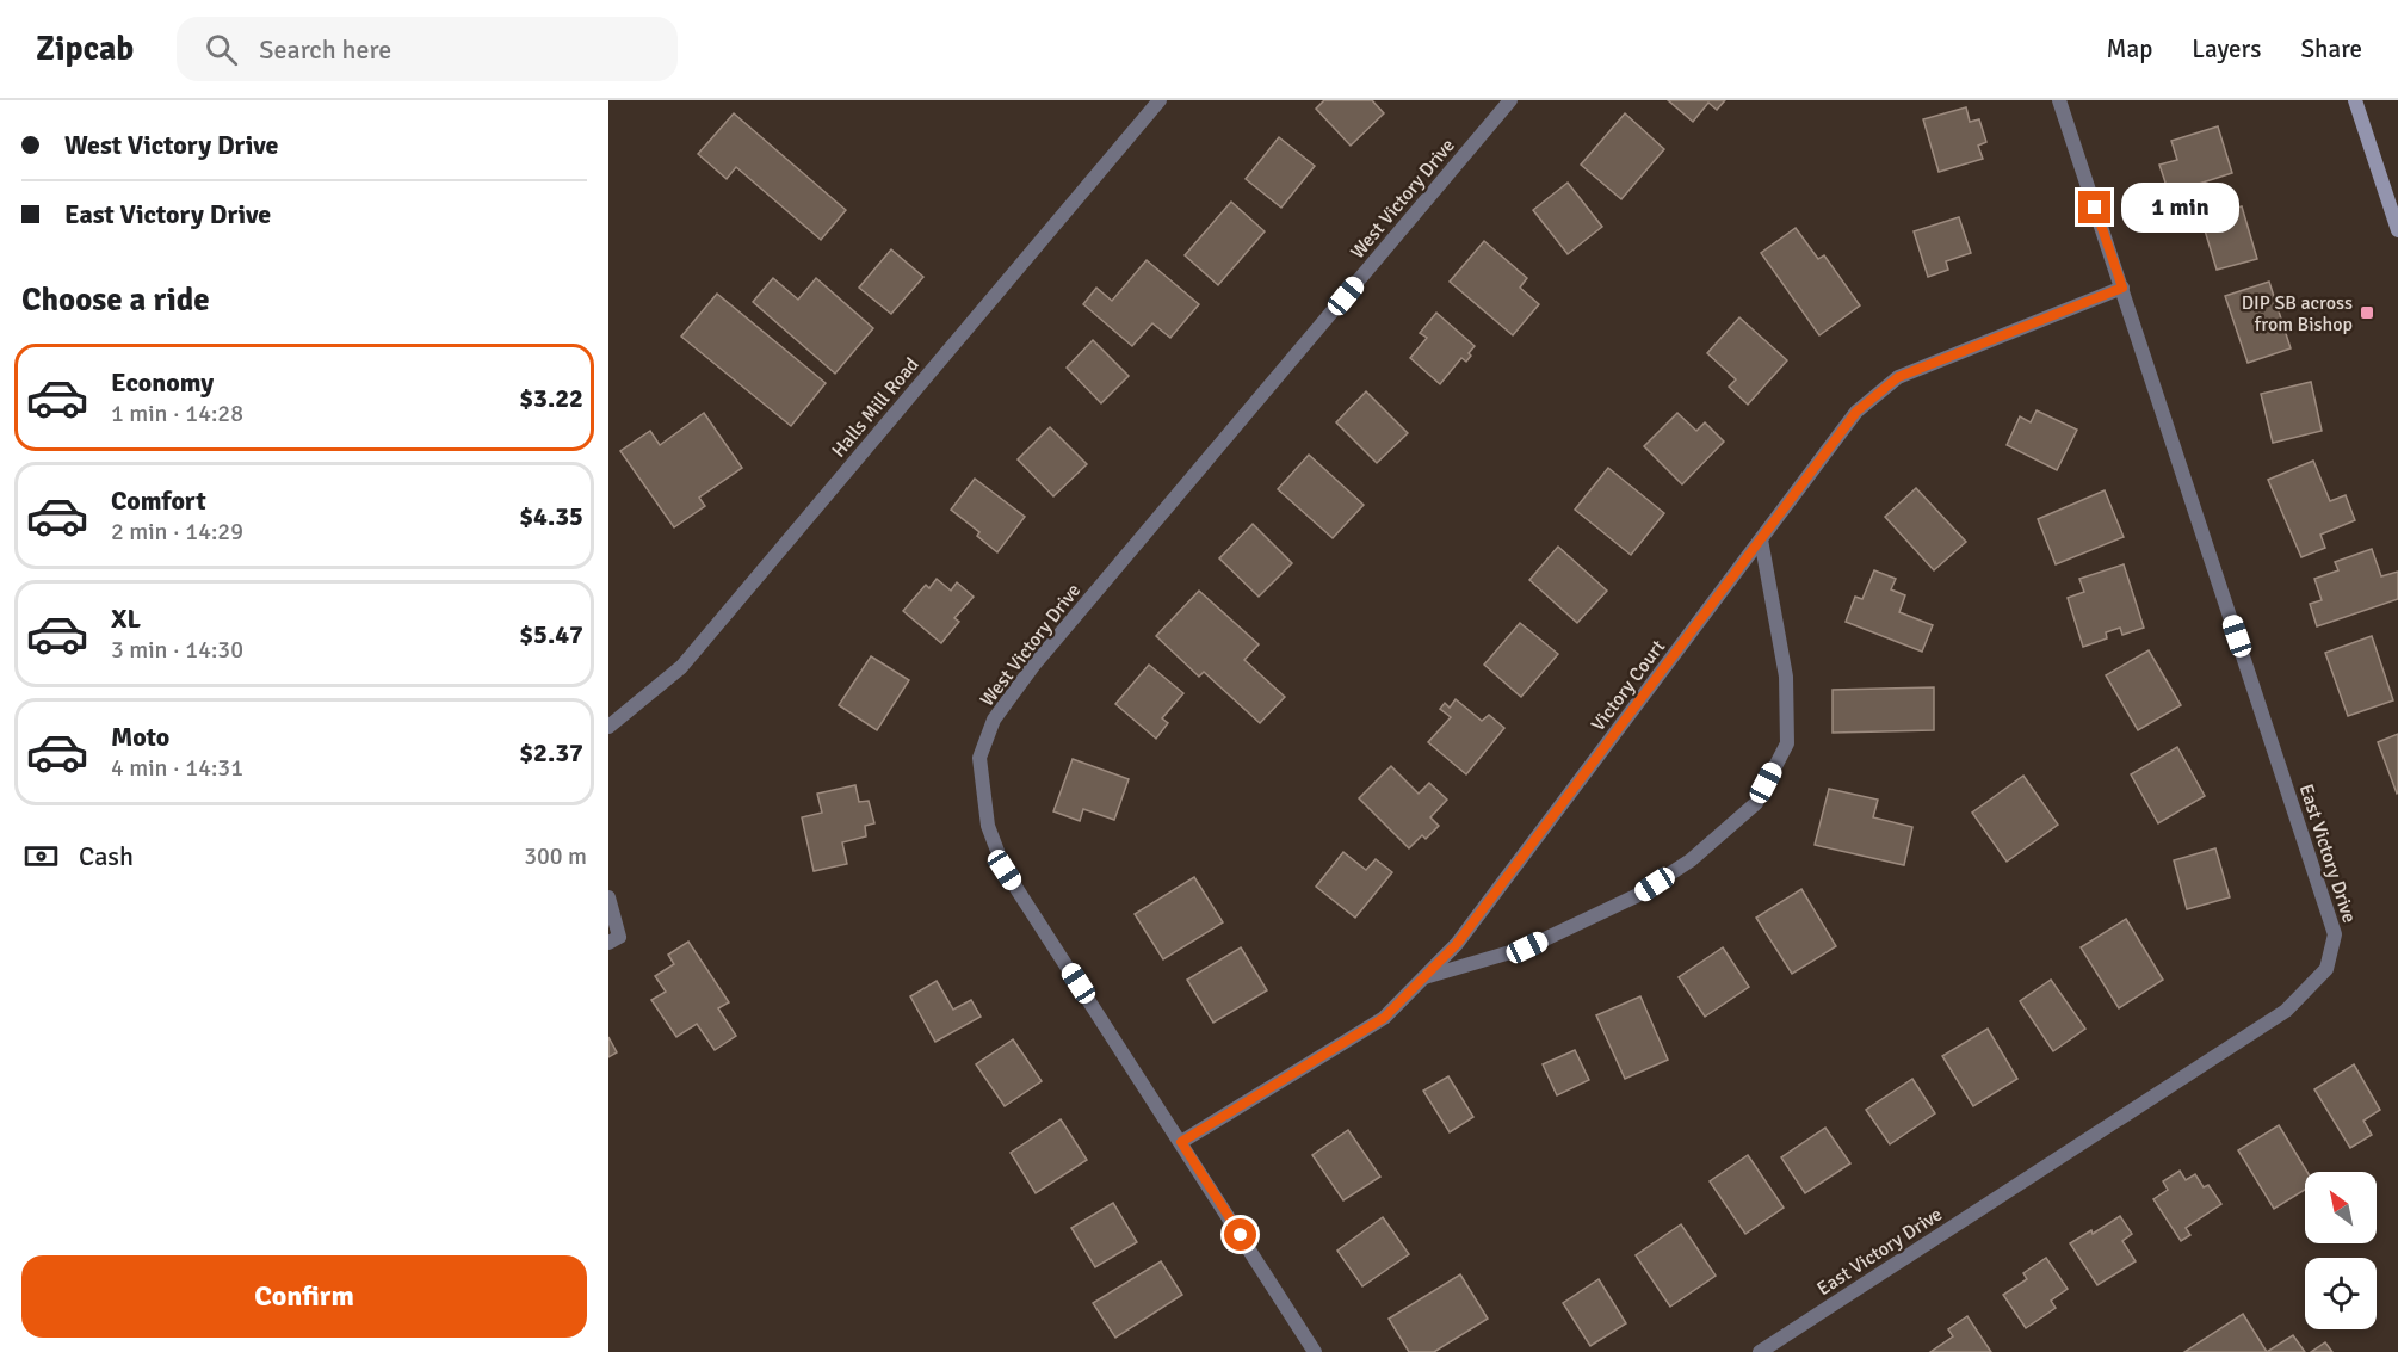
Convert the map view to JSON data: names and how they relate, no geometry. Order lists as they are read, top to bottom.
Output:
{
  "streets": {
    "street": [
      "West Victory Drive",
      "Halls Mill Road",
      "Victory Court",
      "East Victory Drive"
    ]
  },
  "crossings": [
    ["West Victory Drive", "Victory Court"],
    ["Victory Court", "East Victory Drive"]
  ],
  "places": {
    "transit": ["DIP SB across from Bishop"]
  },
  "north": "top left",
  "page": {
    "header": "Zipcab",
    "search": "Search here",
    "nav": ["Map", "Layers", "Share"],
    "banner": ["West Victory Drive", "East Victory Drive"],
    "bubble": "1 min",
    "heading": "Choose a ride",
    "list": [
      {
        "name": "Economy",
        "note": "1 min · 14:28",
        "value": "$3.22"
      },
      {
        "name": "Comfort",
        "note": "2 min · 14:29",
        "value": "$4.35"
      },
      {
        "name": "XL",
        "note": "3 min · 14:30",
        "value": "$5.47"
      },
      {
        "name": "Moto",
        "note": "4 min · 14:31",
        "value": "$2.37"
      }
    ],
    "pay": ["Cash", "300 m"],
    "buttons": "Confirm"
  }
}
